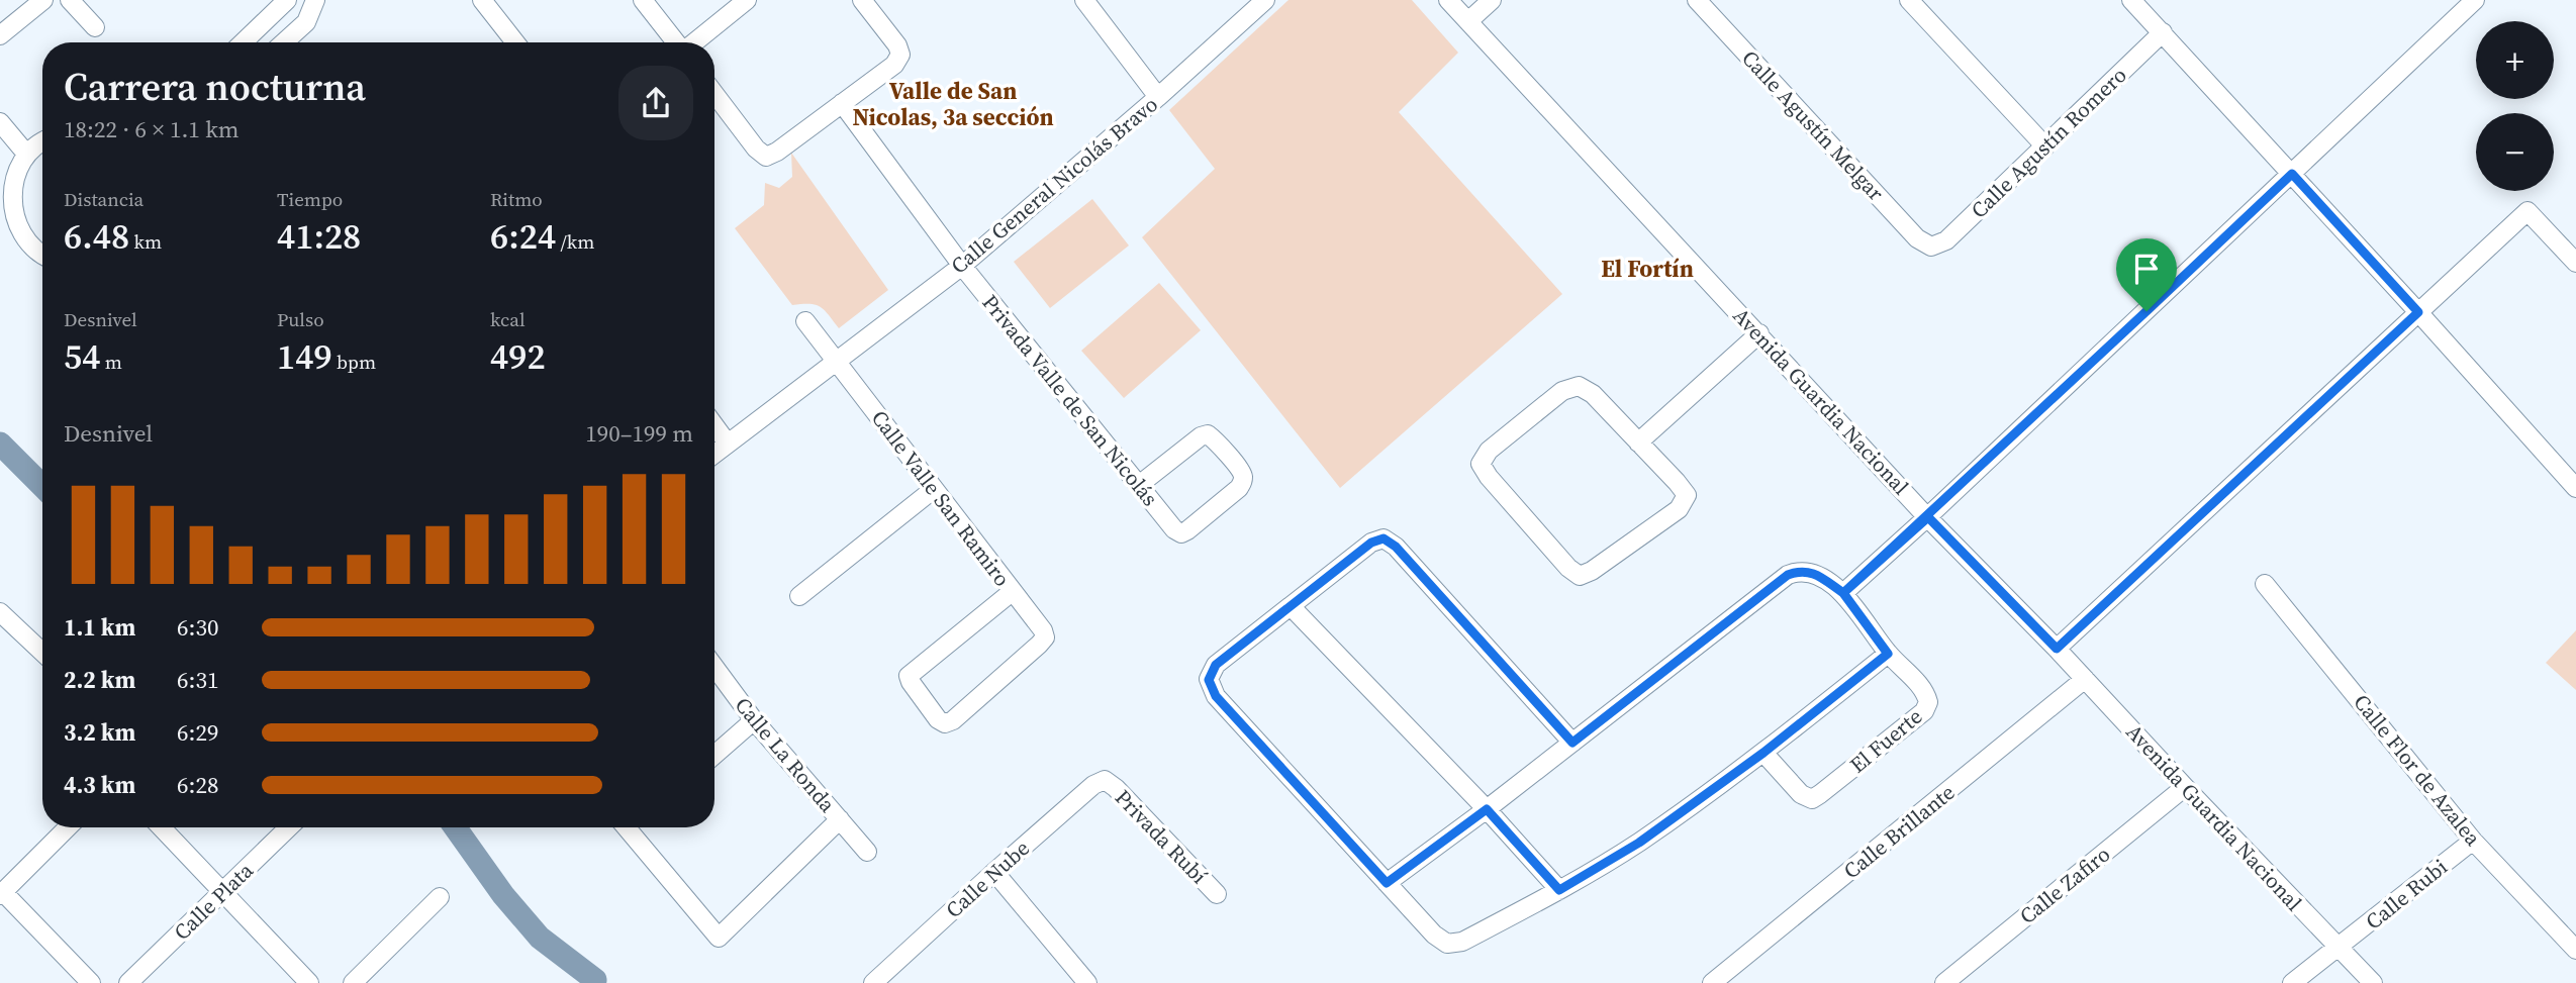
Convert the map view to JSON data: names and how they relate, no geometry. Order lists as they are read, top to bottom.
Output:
{
  "streets": {
    "street": [
      "Calle Agustín Melgar",
      "Calle Agustín Romero",
      "Calle General Nicolás Bravo",
      "Privada Valle de San Nicolás",
      "Avenida Guardia Nacional",
      "Calle Valle San Ramiro",
      "El Fuerte",
      "Calle La Ronda",
      "Calle Flor de Azalea",
      "Calle Brillante",
      "Privada Rubí",
      "Calle Nube",
      "Calle Zafiro",
      "Calle Rubi",
      "Calle Plata"
    ]
  },
  "crossings": [
    ["Calle Agustín Melgar", "Calle Agustín Romero"],
    ["Calle General Nicolás Bravo", "Privada Valle de San Nicolás"],
    ["Calle General Nicolás Bravo", "Calle Valle San Ramiro"],
    ["Avenida Guardia Nacional", "Calle Brillante"],
    ["Avenida Guardia Nacional", "Calle Zafiro"],
    ["Avenida Guardia Nacional", "Calle Rubi"],
    ["Calle Flor de Azalea", "Calle Rubi"],
    ["Privada Rubí", "Calle Nube"]
  ],
  "districts": ["Valle de San Nicolas, 3a sección", "El Fortín"],
  "page": {
    "map_buttons": ["+", "−"],
    "heading": ["Carrera nocturna", "18:22 · 6 × 1.1 km"],
    "stats": [
      ["Distancia", "6.48 km"],
      ["Tiempo", "41:28"],
      ["Ritmo", "6:24 /km"],
      ["Desnivel", "54 m"],
      ["Pulso", "149 bpm"],
      ["kcal", "492"]
    ],
    "chart": ["Desnivel", "190–199 m"],
    "list": [
      {
        "name": "1.1 km",
        "note": "6:30"
      },
      {
        "name": "2.2 km",
        "note": "6:31"
      },
      {
        "name": "3.2 km",
        "note": "6:29"
      },
      {
        "name": "4.3 km",
        "note": "6:28"
      }
    ]
  }
}
